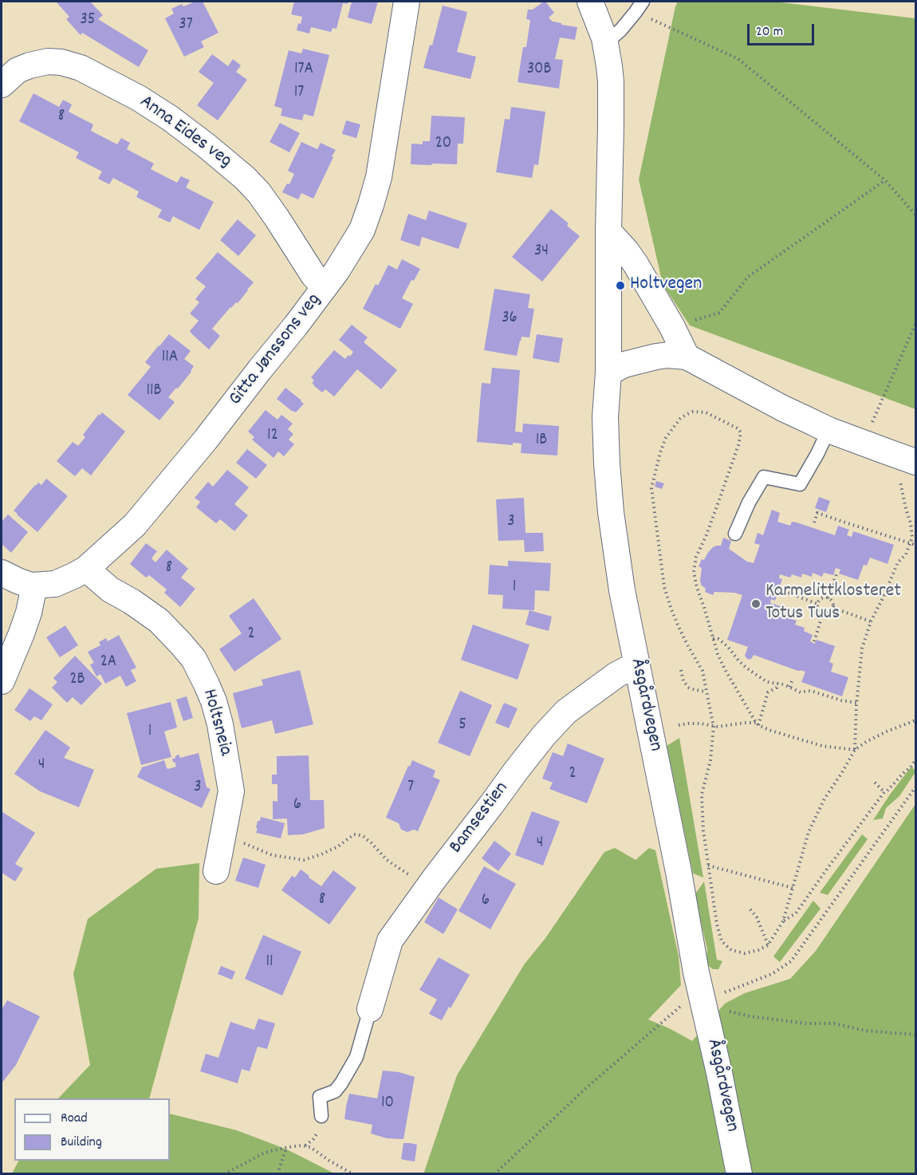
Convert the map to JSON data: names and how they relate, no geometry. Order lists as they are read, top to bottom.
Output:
{
  "streets": {
    "street": [
      "Anna Eides veg",
      "Gitta Jønssons veg",
      "Åsgårdvegen",
      "Holtsneia",
      "Bamsestien"
    ]
  },
  "crossings": [
    ["Anna Eides veg", "Gitta Jønssons veg"],
    ["Gitta Jønssons veg", "Holtsneia"],
    ["Åsgårdvegen", "Bamsestien"]
  ],
  "places": ["Holtvegen", "Karmelittklosteret Totus Tuus"],
  "house_numbers": [
    "35",
    "37",
    "17A",
    "30B",
    "17",
    "8",
    "20",
    "34",
    "36",
    "11A",
    "11B",
    "12",
    "1B",
    "3",
    "8",
    "1",
    "2",
    "2A",
    "2B",
    "5",
    "1",
    "4",
    "2",
    "3",
    "7",
    "6",
    "4",
    "8",
    "6",
    "11",
    "10"
  ],
  "legend": ["Road", "Building"],
  "scale_bar": "20 m"
}
